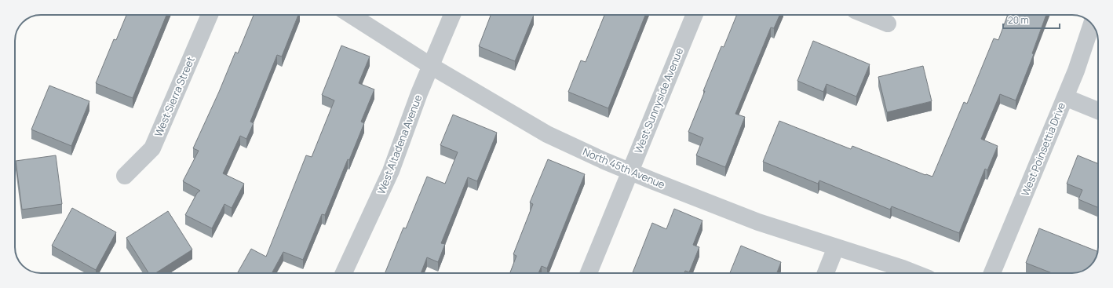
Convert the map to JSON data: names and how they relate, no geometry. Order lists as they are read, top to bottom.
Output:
{
  "streets": {
    "street": [
      "West Sierra Street",
      "West Sunnyside Avenue",
      "West Altadena Avenue",
      "West Poinsettia Drive",
      "North 45th Avenue"
    ]
  },
  "crossings": [
    ["West Sunnyside Avenue", "North 45th Avenue"],
    ["West Altadena Avenue", "North 45th Avenue"]
  ],
  "scale_bar": "20 m"
}
